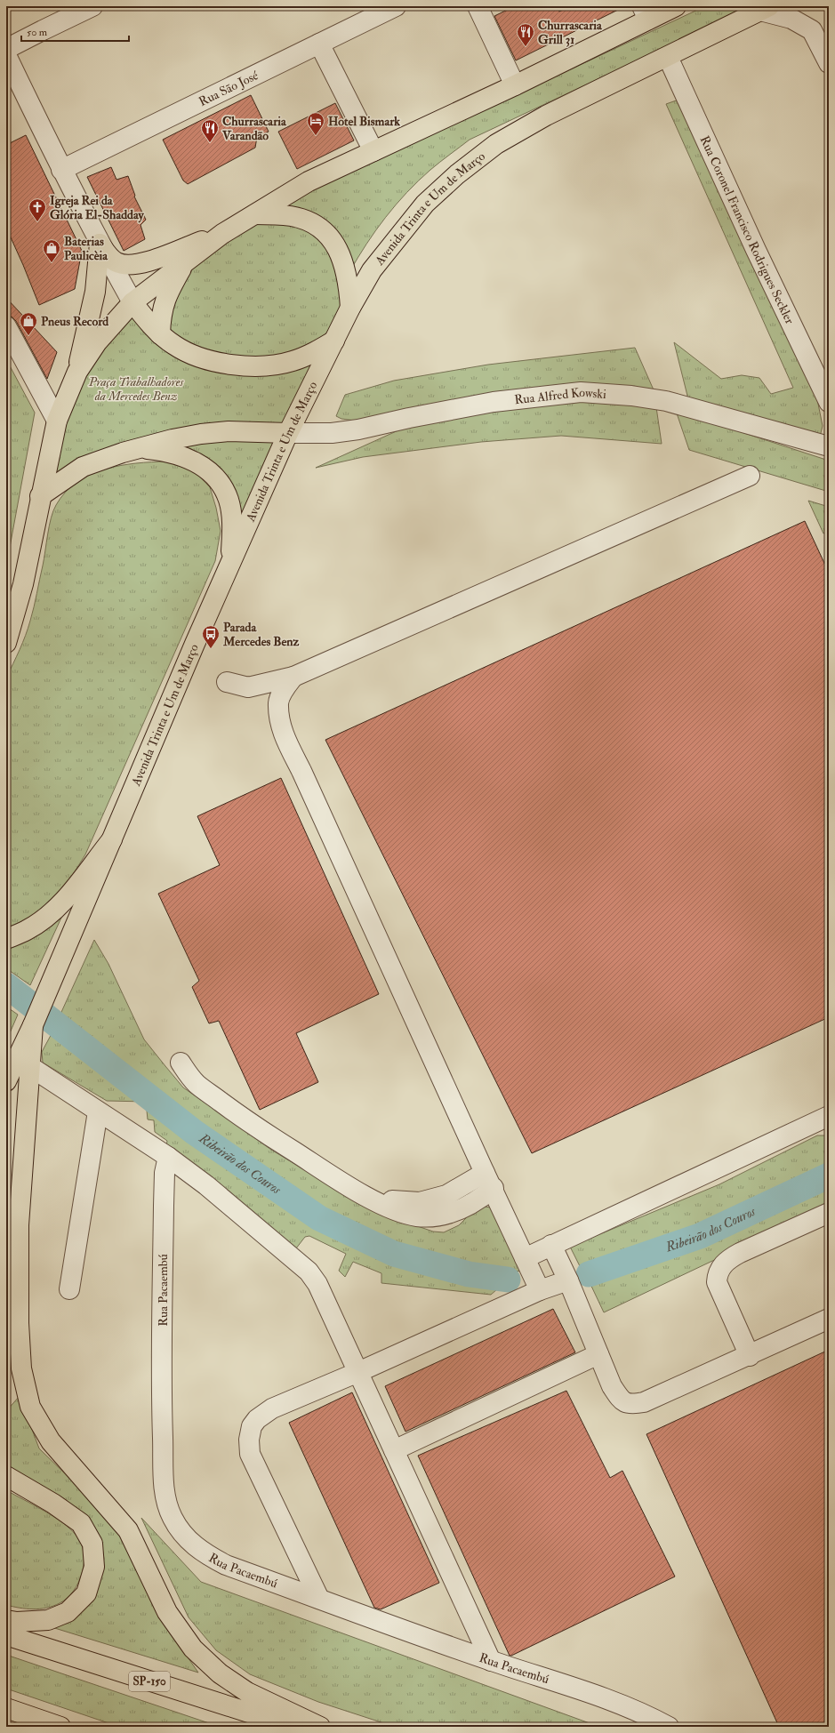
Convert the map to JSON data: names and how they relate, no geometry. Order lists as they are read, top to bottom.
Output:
{
  "streets": {
    "main road": ["Avenida Trinta e Um de Março", "SP-150"],
    "street": [
      "Rua São José",
      "Rua Coronel Francisco Rodrigues Seckler",
      "Rua Alfred Kowski",
      "Rua Pacaembú"
    ]
  },
  "crossings": [
    ["Avenida Trinta e Um de Março", "Rua Coronel Francisco Rodrigues Seckler"],
    ["Avenida Trinta e Um de Março", "Rua Alfred Kowski"]
  ],
  "water": ["Ribeirão dos Couros"],
  "parks": ["Praça Trabalhadores da Mercedes Benz"],
  "places": {
    "restaurant": ["Churrascaria Grill 31", "Churrascaria Varandão"],
    "hotel": ["Hotel Bismark"],
    "church": ["Igreja Rei da Glória El-Shadday"],
    "shop": ["Baterias Paulicèia", "Pneus Record"],
    "bus stop": ["Parada Mercedes Benz"]
  },
  "scale_bar": "50 m"
}
